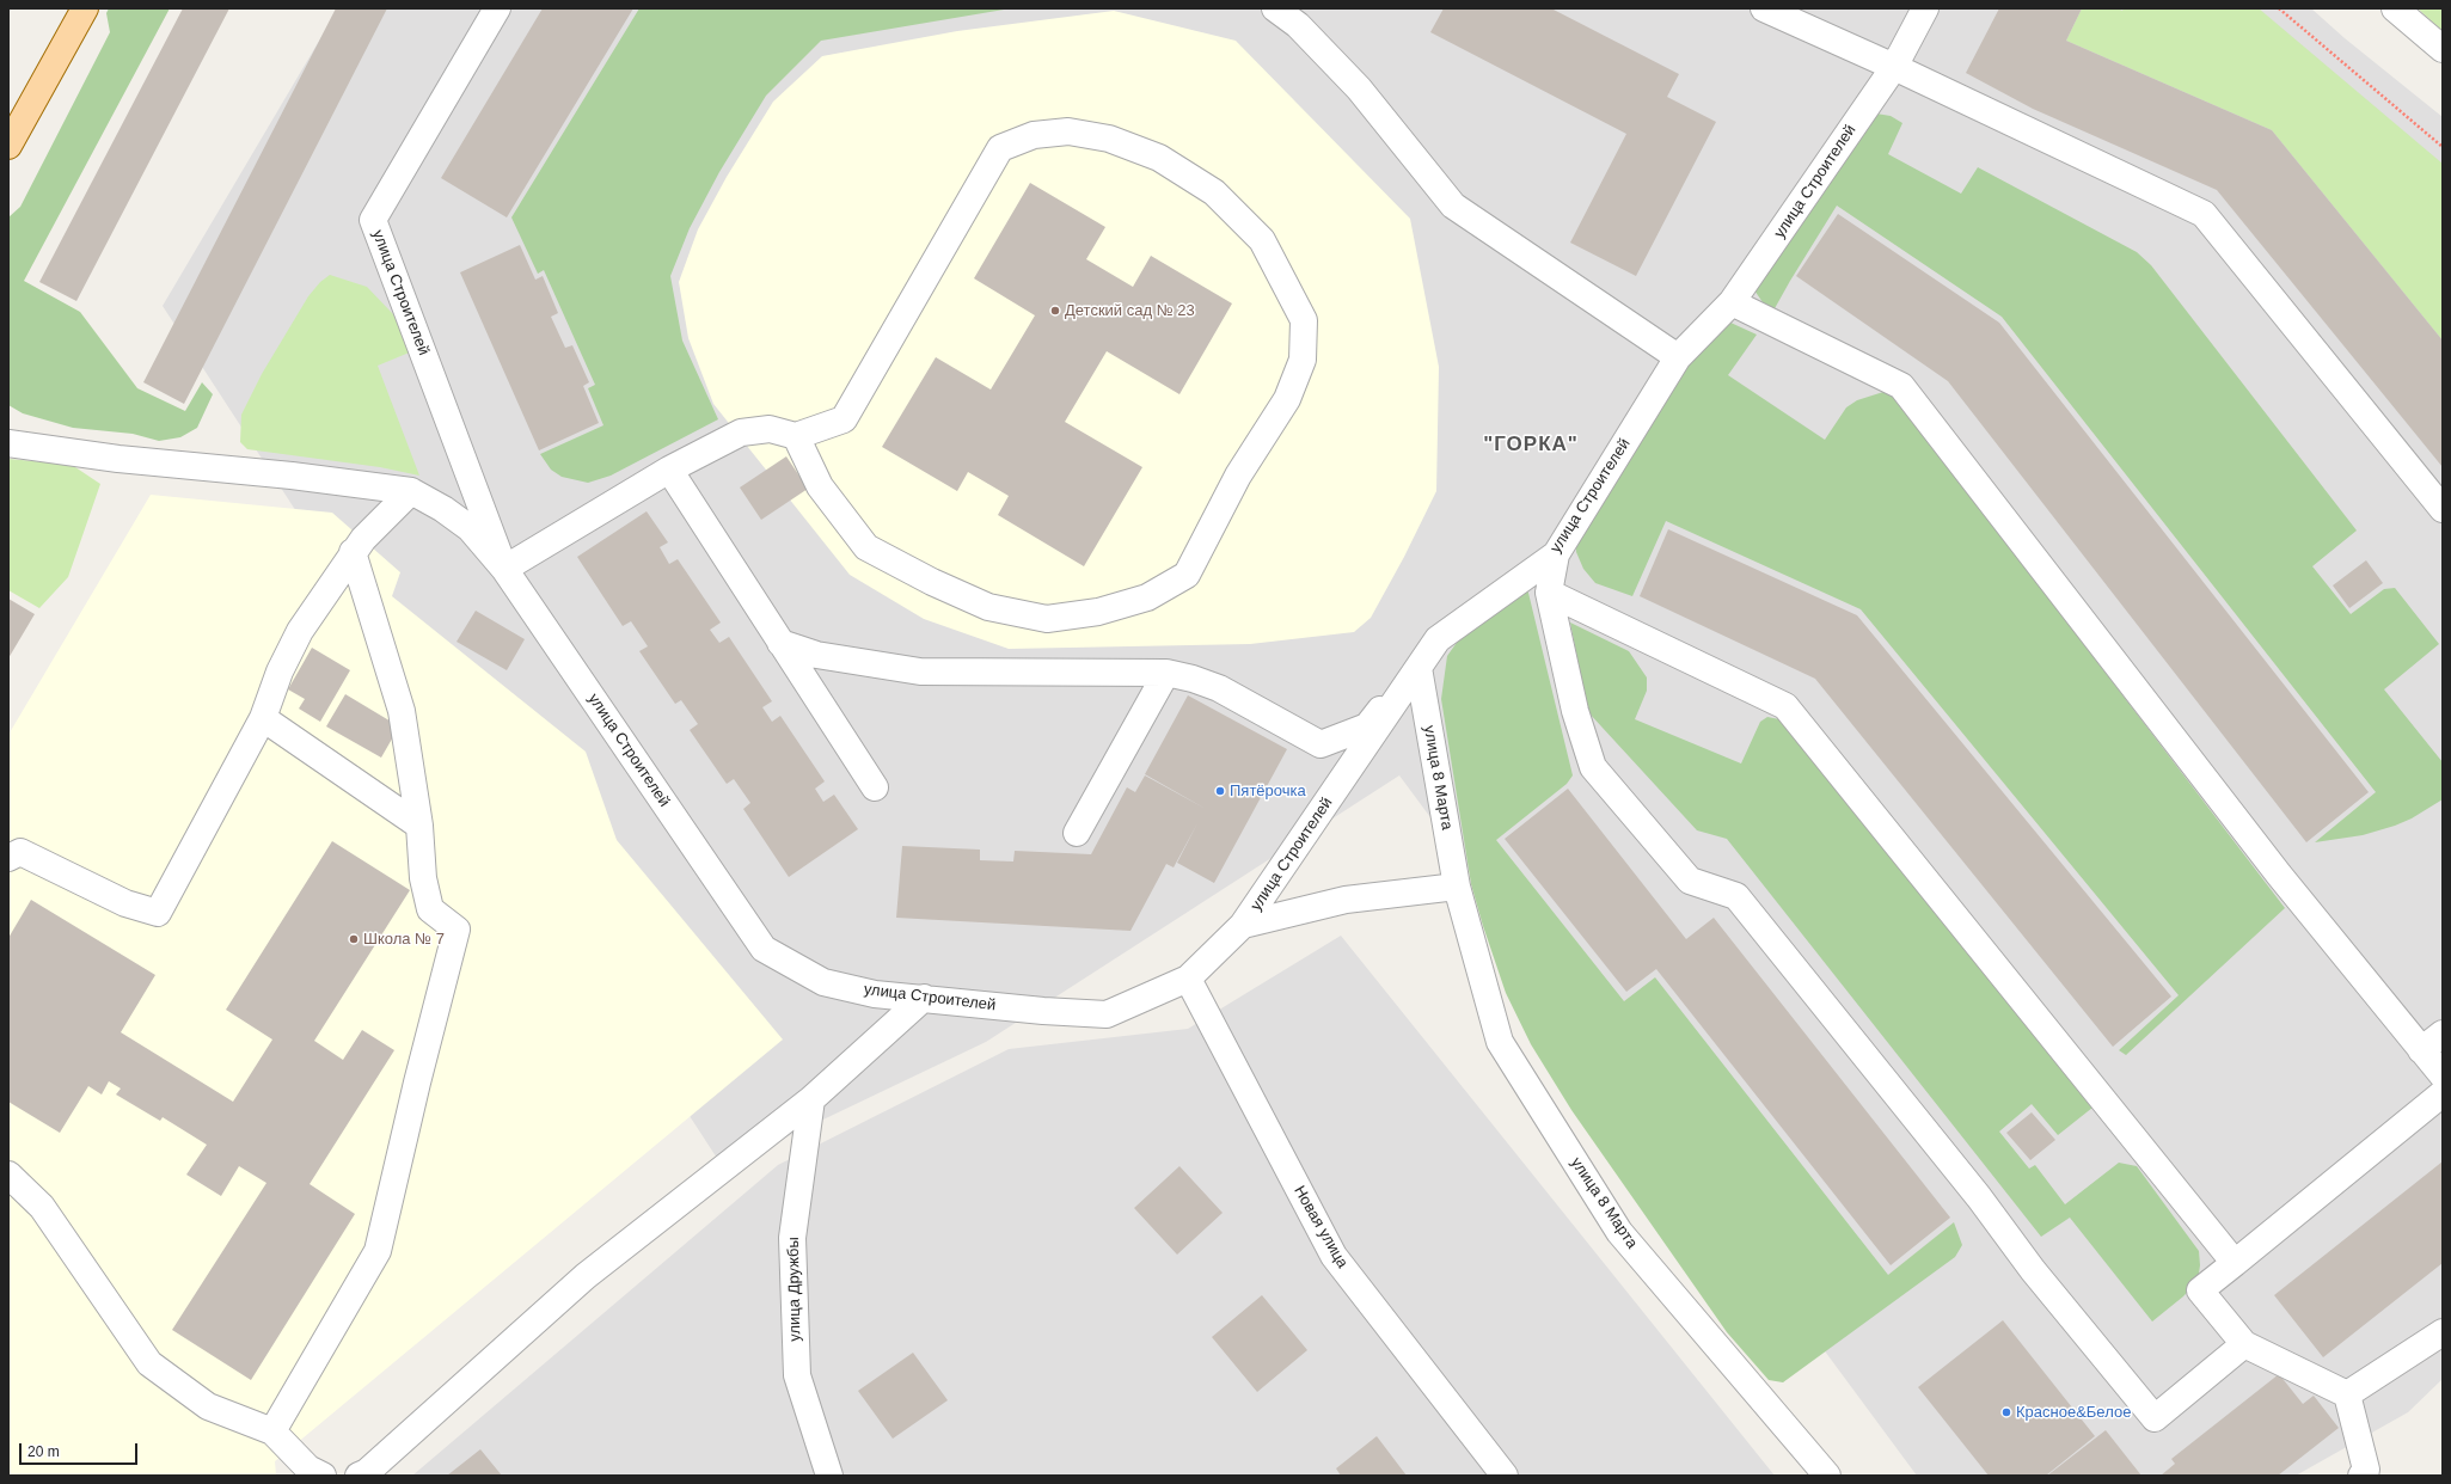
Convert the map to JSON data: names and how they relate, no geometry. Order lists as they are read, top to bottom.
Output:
{
  "streets": {
    "street": [
      "улица Строителей",
      "улица 8 Марта",
      "Новая улица",
      "улица Дружбы"
    ]
  },
  "crossings": [
    ["улица Строителей", "улица 8 Марта"],
    ["улица Строителей", "Новая улица"]
  ],
  "districts": ["\"ГОРКА\""],
  "places": [
    "Детский сад № 23",
    "Пятёрочка",
    "Школа № 7",
    "Красное&Белое"
  ],
  "scale_bar": "20 m"
}
